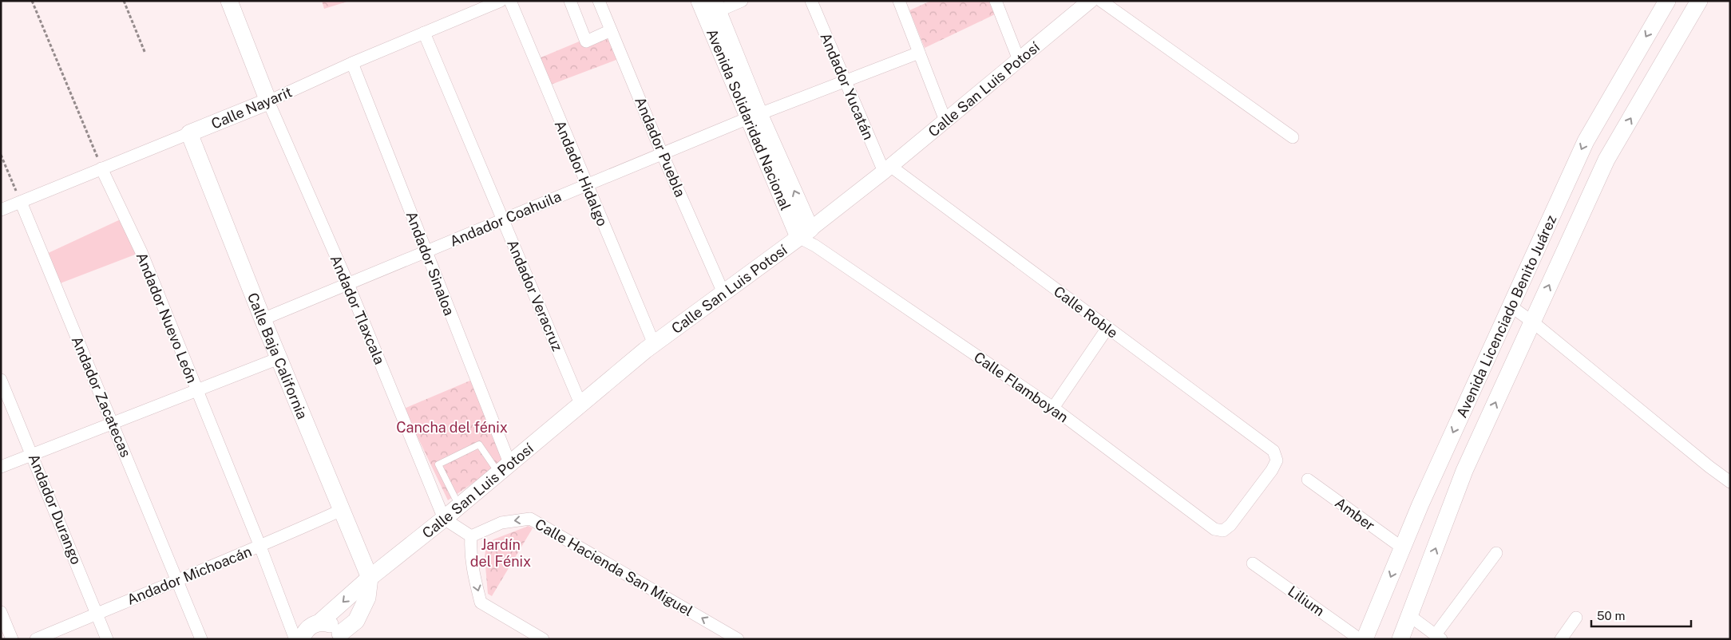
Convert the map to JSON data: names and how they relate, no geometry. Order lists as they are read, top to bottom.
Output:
{
  "streets": {
    "main road": [
      "Calle San Luis Potosí",
      "Calle Nayarit",
      "Avenida Solidaridad Nacional",
      "Avenida Licenciado Benito Juárez",
      "Calle Baja California"
    ],
    "street": [
      "Andador Yucatán",
      "Andador Puebla",
      "Andador Hidalgo",
      "Andador Coahuila",
      "Andador Sinaloa",
      "Andador Veracruz",
      "Andador Tlaxcala",
      "Calle Roble",
      "Andador Nuevo León",
      "Calle Flamboyan",
      "Andador Zacatecas",
      "Andador Durango",
      "Amber",
      "Calle Hacienda San Miguel",
      "Andador Michoacán",
      "Lilium"
    ]
  },
  "crossings": [
    ["Andador Yucatán", "Calle San Luis Potosí"],
    ["Andador Yucatán", "Andador Coahuila"],
    ["Andador Yucatán", "Calle Roble"],
    ["Calle San Luis Potosí", "Avenida Solidaridad Nacional"],
    ["Calle San Luis Potosí", "Andador Puebla"],
    ["Calle San Luis Potosí", "Andador Hidalgo"],
    ["Calle San Luis Potosí", "Andador Sinaloa"],
    ["Calle San Luis Potosí", "Andador Veracruz"],
    ["Calle San Luis Potosí", "Andador Tlaxcala"],
    ["Calle San Luis Potosí", "Calle Roble"],
    ["Calle San Luis Potosí", "Andador Nuevo León"],
    ["Calle San Luis Potosí", "Calle Baja California"],
    ["Calle San Luis Potosí", "Calle Flamboyan"],
    ["Calle Nayarit", "Andador Sinaloa"],
    ["Calle Nayarit", "Andador Veracruz"],
    ["Calle Nayarit", "Andador Tlaxcala"],
    ["Calle Nayarit", "Andador Nuevo León"],
    ["Calle Nayarit", "Calle Baja California"],
    ["Calle Nayarit", "Andador Zacatecas"],
    ["Avenida Solidaridad Nacional", "Andador Coahuila"],
    ["Avenida Solidaridad Nacional", "Calle Flamboyan"],
    ["Andador Puebla", "Andador Coahuila"],
    ["Andador Hidalgo", "Andador Coahuila"],
    ["Andador Coahuila", "Andador Sinaloa"],
    ["Andador Coahuila", "Andador Veracruz"],
    ["Andador Coahuila", "Andador Tlaxcala"],
    ["Andador Coahuila", "Calle Baja California"],
    ["Calle Roble", "Calle Flamboyan"],
    ["Avenida Licenciado Benito Juárez", "Amber"],
    ["Andador Nuevo León", "Andador Michoacán"],
    ["Calle Baja California", "Andador Michoacán"],
    ["Andador Zacatecas", "Andador Michoacán"],
    ["Andador Durango", "Andador Michoacán"]
  ],
  "one_way": ["Calle Hacienda San Miguel"],
  "parks": ["Cancha del fénix", "Jardín del Fénix"],
  "scale_bar": "50 m"
}
